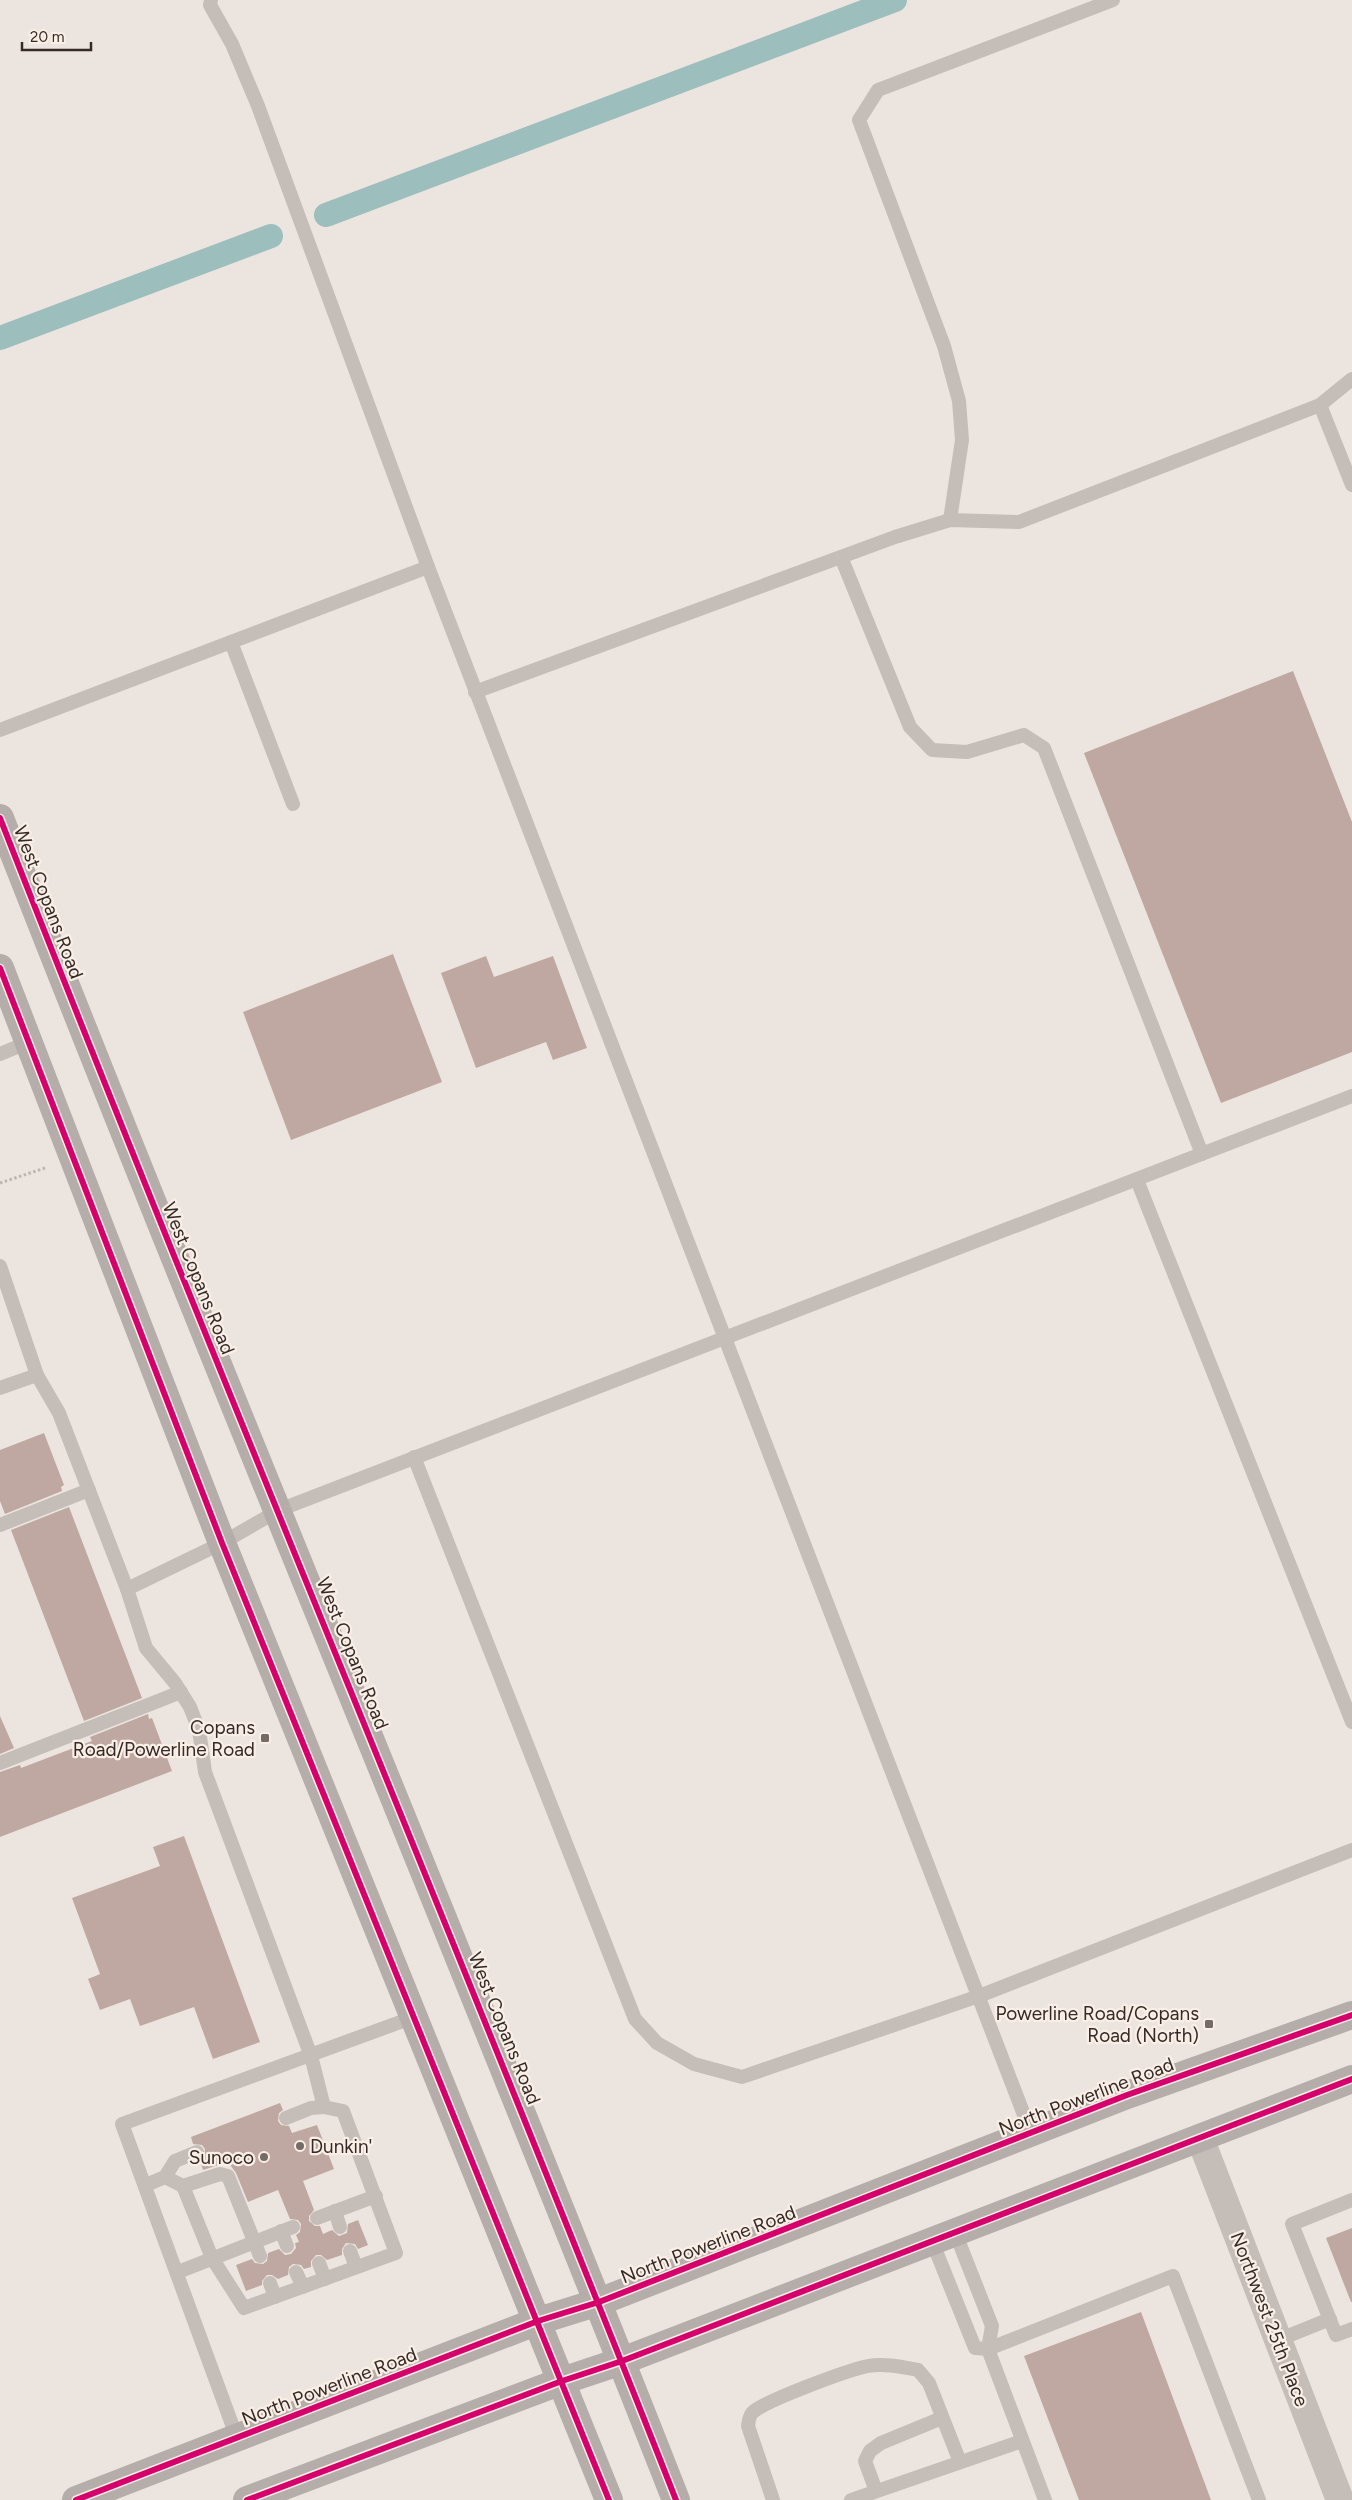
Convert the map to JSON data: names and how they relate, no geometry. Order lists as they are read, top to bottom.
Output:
{
  "streets": {
    "main road": ["West Copans Road", "North Powerline Road"],
    "street": ["Northwest 25th Place"]
  },
  "crossings": [
    ["West Copans Road", "North Powerline Road"]
  ],
  "places": {
    "transit": ["Copans Road/Powerline Road", "Powerline Road/Copans Road (North)"],
    "other": ["Dunkin'", "Sunoco"]
  },
  "scale_bar": "20 m"
}
